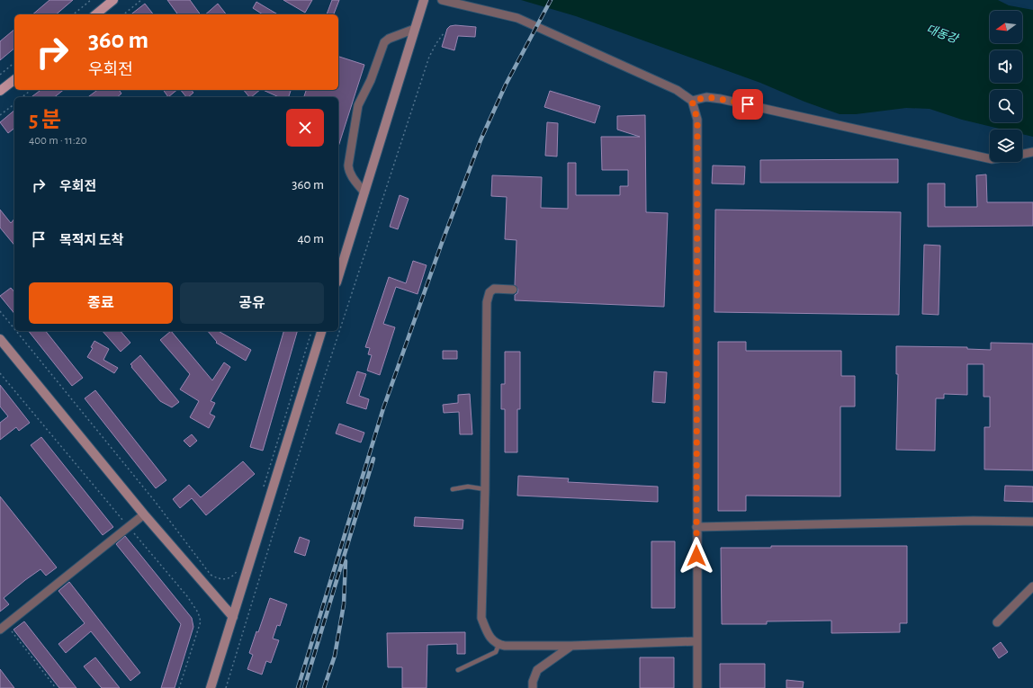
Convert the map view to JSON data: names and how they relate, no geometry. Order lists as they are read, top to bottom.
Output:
{
  "water": ["대동강"],
  "north": "left",
  "page": {
    "turn": ["360 m", "우회전"],
    "heading": ["5 분", "400 m · 11:20"],
    "list": [
      {
        "name": "우회전",
        "value": "360 m"
      },
      {
        "name": "목적지 도착",
        "value": "40 m"
      }
    ],
    "buttons": ["종료", "공유"]
  }
}
